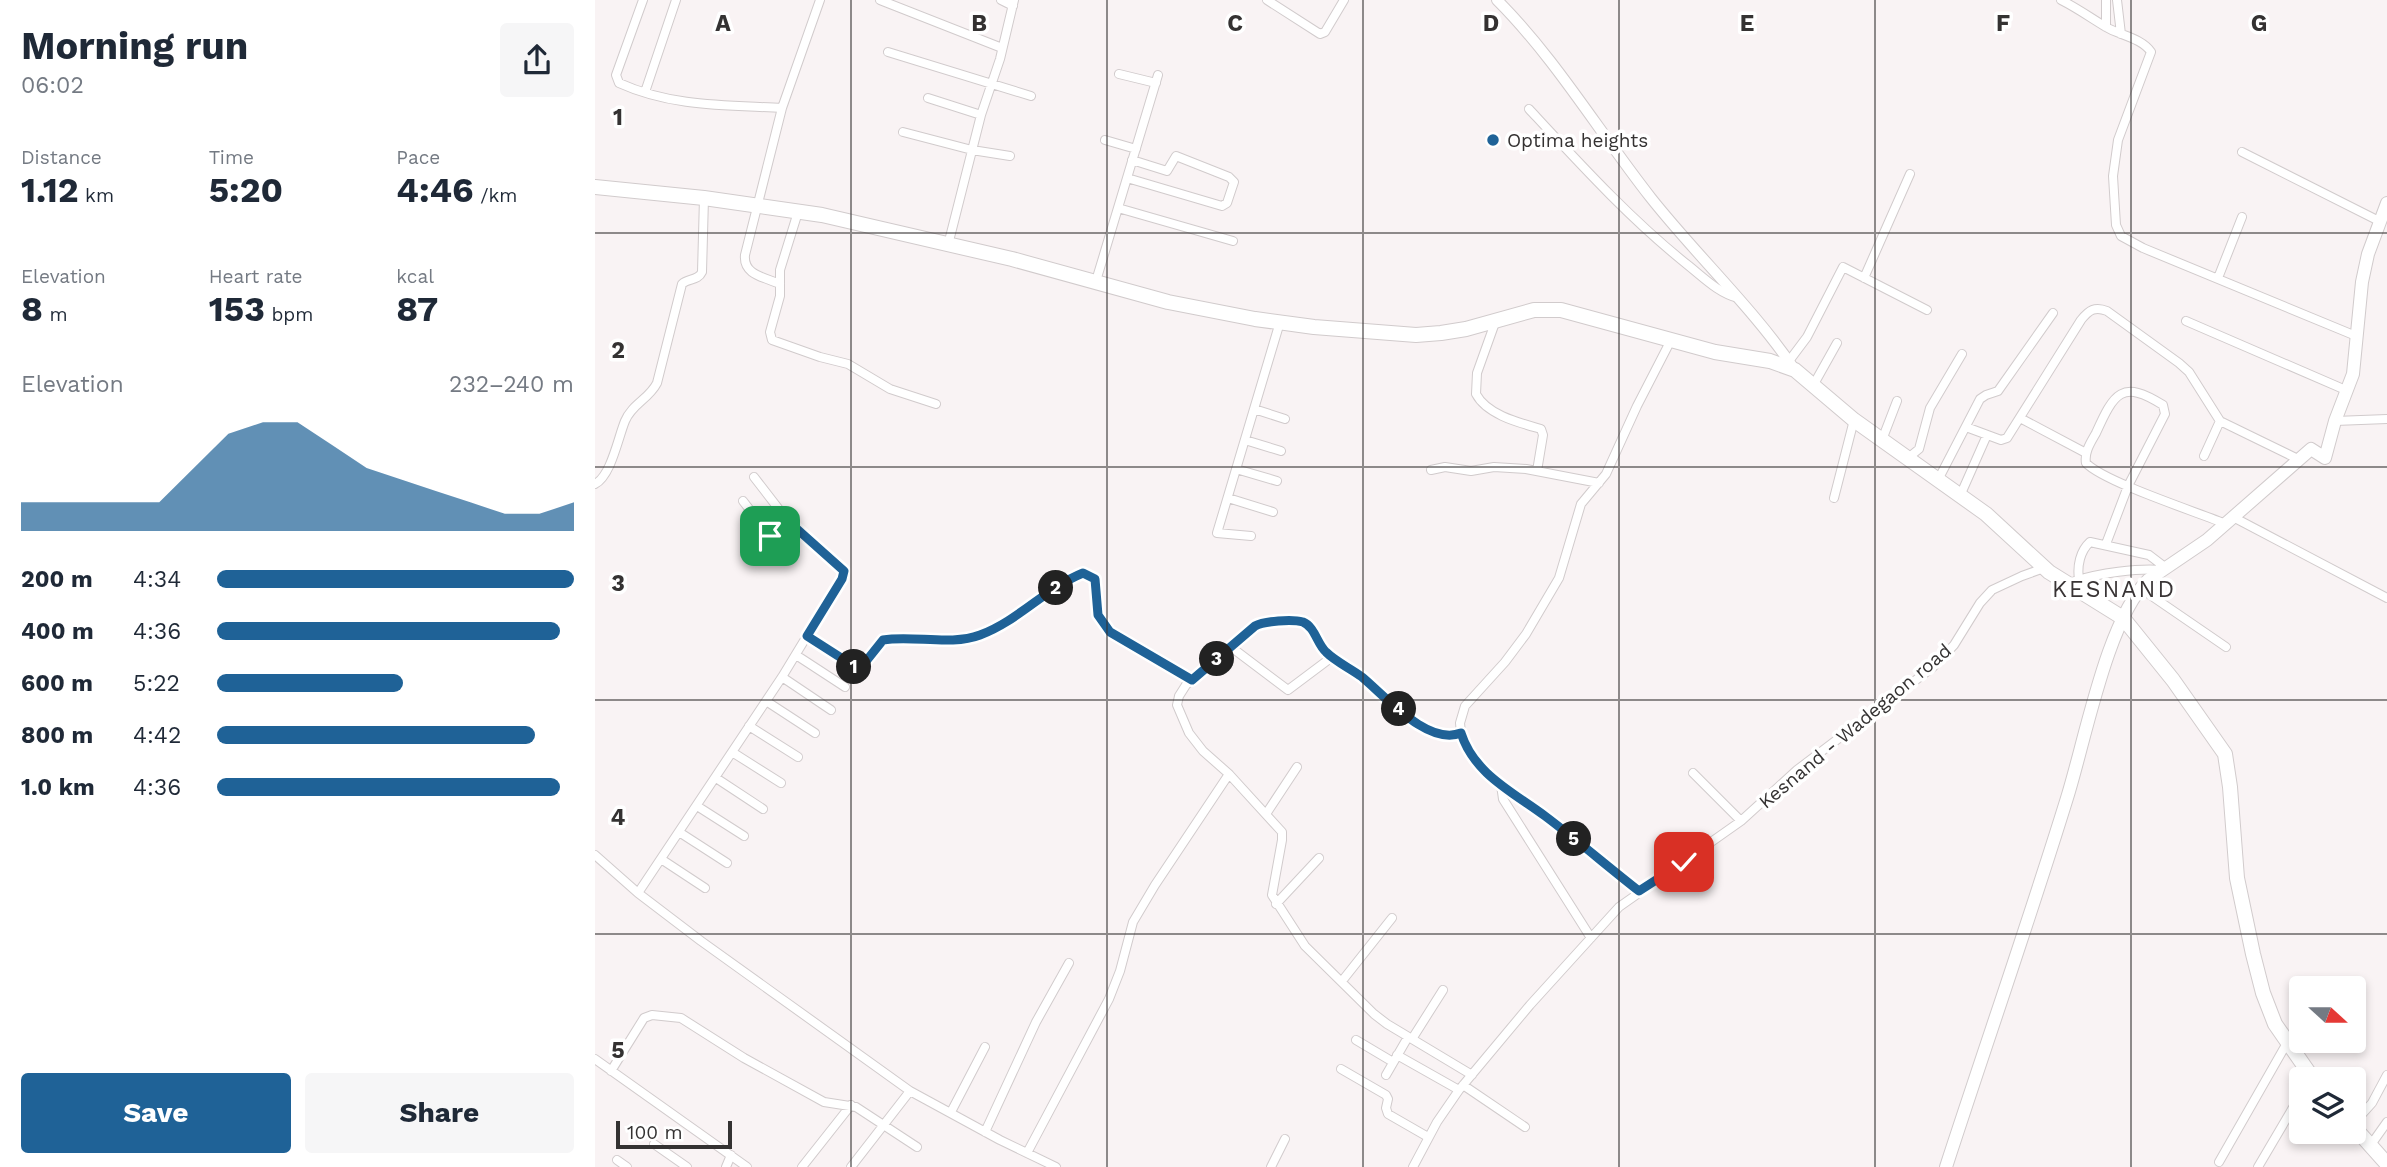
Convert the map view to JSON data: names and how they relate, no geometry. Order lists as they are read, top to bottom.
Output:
{
  "streets": {
    "street": ["Kesnand - Wadegaon road"]
  },
  "districts": ["KESNAND"],
  "places": ["Optima heights"],
  "scale_bar": "100 m",
  "north": "right",
  "page": {
    "heading": ["Morning run", "06:02"],
    "stats": [
      ["Distance", "1.12 km"],
      ["Time", "5:20"],
      ["Pace", "4:46 /km"],
      ["Elevation", "8 m"],
      ["Heart rate", "153 bpm"],
      ["kcal", "87"]
    ],
    "chart": ["Elevation", "232–240 m"],
    "list": [
      {
        "name": "200 m",
        "note": "4:34"
      },
      {
        "name": "400 m",
        "note": "4:36"
      },
      {
        "name": "600 m",
        "note": "5:22"
      },
      {
        "name": "800 m",
        "note": "4:42"
      },
      {
        "name": "1.0 km",
        "note": "4:36"
      }
    ],
    "pins": [
      "2",
      "3",
      "1",
      "4",
      "5"
    ],
    "buttons": ["Save", "Share"],
    "scale": "100 m"
  },
  "grid": {
    "columns": [
      "A",
      "B",
      "C",
      "D",
      "E",
      "F",
      "G"
    ],
    "rows": [
      "1",
      "2",
      "3",
      "4",
      "5"
    ]
  }
}
